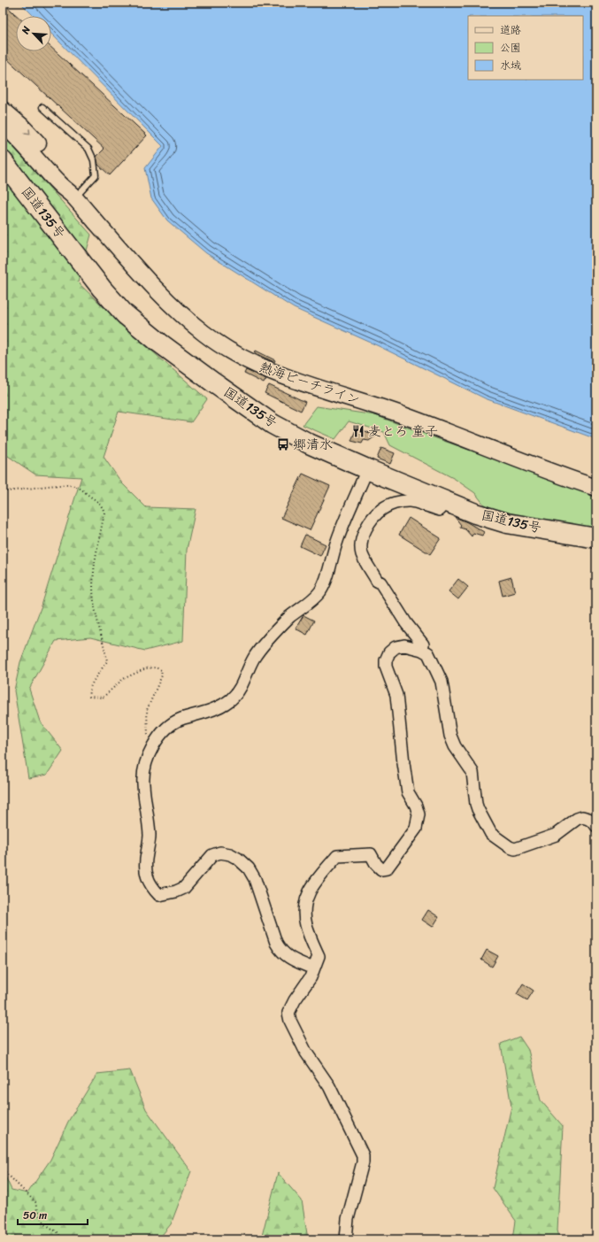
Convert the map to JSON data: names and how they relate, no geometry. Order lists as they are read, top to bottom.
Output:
{
  "streets": {
    "highway": ["国道135号"],
    "street": ["熱海ビーチライン"]
  },
  "places": {
    "restaurant": ["麦とろ 童子"],
    "bus stop": ["郷清水"]
  },
  "legend": ["道路", "公園", "水域"],
  "scale_bar": "50 m",
  "north": "top left"
}
